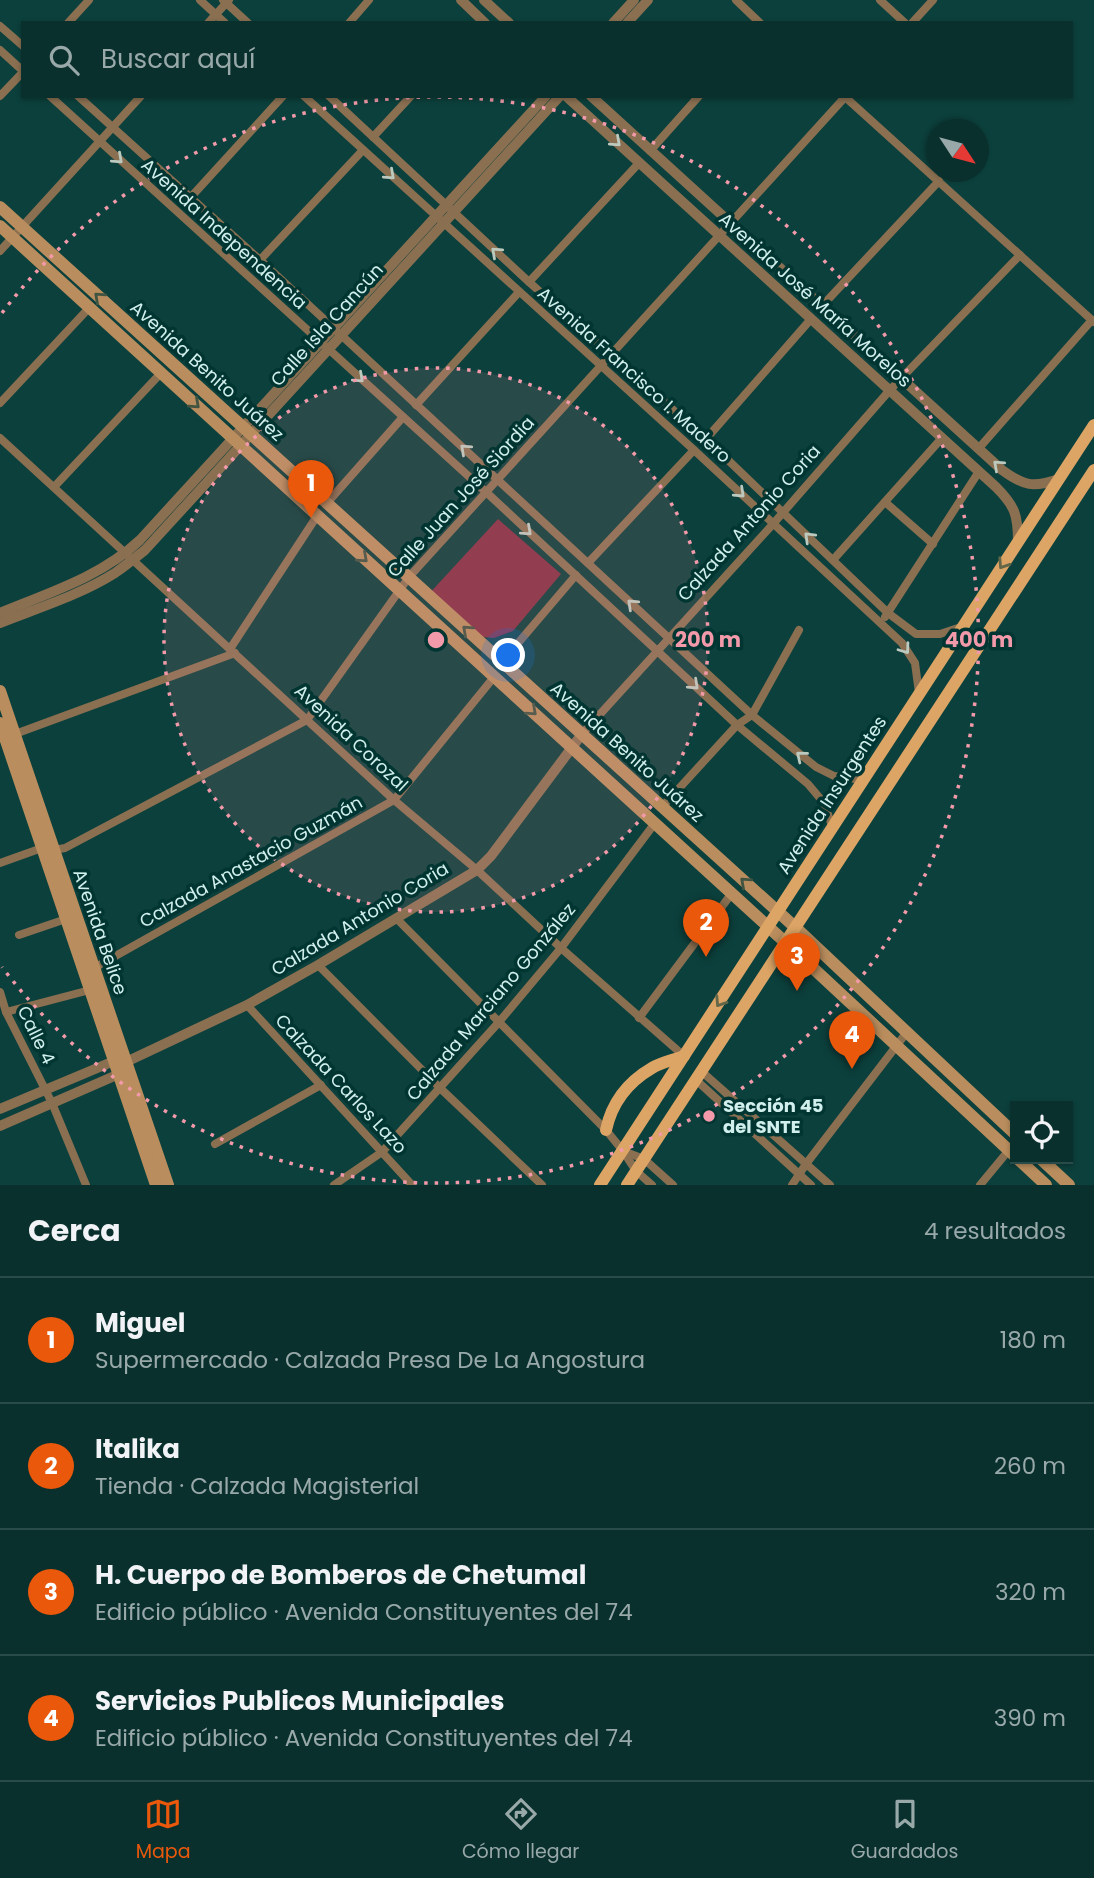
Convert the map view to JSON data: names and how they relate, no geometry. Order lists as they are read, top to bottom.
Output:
{
  "streets": {
    "main road": ["Avenida Benito Juárez", "Avenida Insurgentes", "Avenida Belice"],
    "street": [
      "Avenida Independencia",
      "Avenida José María Morelos",
      "Calle Isla Cancún",
      "Avenida Francisco I. Madero",
      "Calle Juan José Siordia",
      "Calzada Antonio Coria",
      "Avenida Corozal",
      "Calzada Anastacio Guzmán",
      "Calzada Marciano González",
      "Calle 4",
      "Calzada Carlos Lazo"
    ]
  },
  "crossings": [
    ["Avenida Independencia", "Calle Isla Cancún"],
    ["Avenida Independencia", "Calle Juan José Siordia"],
    ["Avenida Independencia", "Calzada Antonio Coria"],
    ["Avenida Independencia", "Avenida Insurgentes"],
    ["Avenida José María Morelos", "Calle Juan José Siordia"],
    ["Avenida José María Morelos", "Calzada Antonio Coria"],
    ["Avenida José María Morelos", "Avenida Insurgentes"],
    ["Calle Isla Cancún", "Avenida Benito Juárez"],
    ["Calle Isla Cancún", "Avenida Francisco I. Madero"],
    ["Calle Isla Cancún", "Avenida Corozal"],
    ["Avenida Benito Juárez", "Calle Juan José Siordia"],
    ["Avenida Benito Juárez", "Calzada Antonio Coria"],
    ["Avenida Benito Juárez", "Avenida Insurgentes"],
    ["Avenida Benito Juárez", "Calzada Anastacio Guzmán"],
    ["Avenida Benito Juárez", "Calzada Marciano González"],
    ["Avenida Francisco I. Madero", "Calle Juan José Siordia"],
    ["Avenida Francisco I. Madero", "Calzada Antonio Coria"],
    ["Avenida Francisco I. Madero", "Avenida Insurgentes"],
    ["Calle Juan José Siordia", "Avenida Corozal"],
    ["Calle Juan José Siordia", "Avenida Belice"],
    ["Calzada Antonio Coria", "Avenida Corozal"],
    ["Calzada Antonio Coria", "Avenida Belice"],
    ["Calzada Antonio Coria", "Calle 4"],
    ["Calzada Antonio Coria", "Calzada Carlos Lazo"],
    ["Avenida Corozal", "Avenida Insurgentes"],
    ["Avenida Corozal", "Calzada Anastacio Guzmán"],
    ["Avenida Corozal", "Calzada Marciano González"],
    ["Calzada Anastacio Guzmán", "Avenida Belice"],
    ["Calzada Marciano González", "Calzada Carlos Lazo"]
  ],
  "places": ["Sección 45 del SNTE"],
  "north": "bottom right",
  "page": {
    "search": "Buscar aquí",
    "pins": [
      "1",
      "2",
      "3",
      "4"
    ],
    "heading": ["Cerca", "4 resultados"],
    "list": [
      {
        "mark": "1",
        "name": "Miguel",
        "note": "Supermercado · Calzada Presa De La Angostura",
        "value": "180 m"
      },
      {
        "mark": "2",
        "name": "Italika",
        "note": "Tienda · Calzada Magisterial",
        "value": "260 m"
      },
      {
        "mark": "3",
        "name": "H. Cuerpo de Bomberos de Chetumal",
        "note": "Edificio público · Avenida Constituyentes del 74",
        "value": "320 m"
      },
      {
        "mark": "4",
        "name": "Servicios Publicos Municipales",
        "note": "Edificio público · Avenida Constituyentes del 74",
        "value": "390 m"
      }
    ],
    "nav": ["Mapa", "Cómo llegar", "Guardados"]
  },
  "rings": ["200 m", "400 m"]
}
